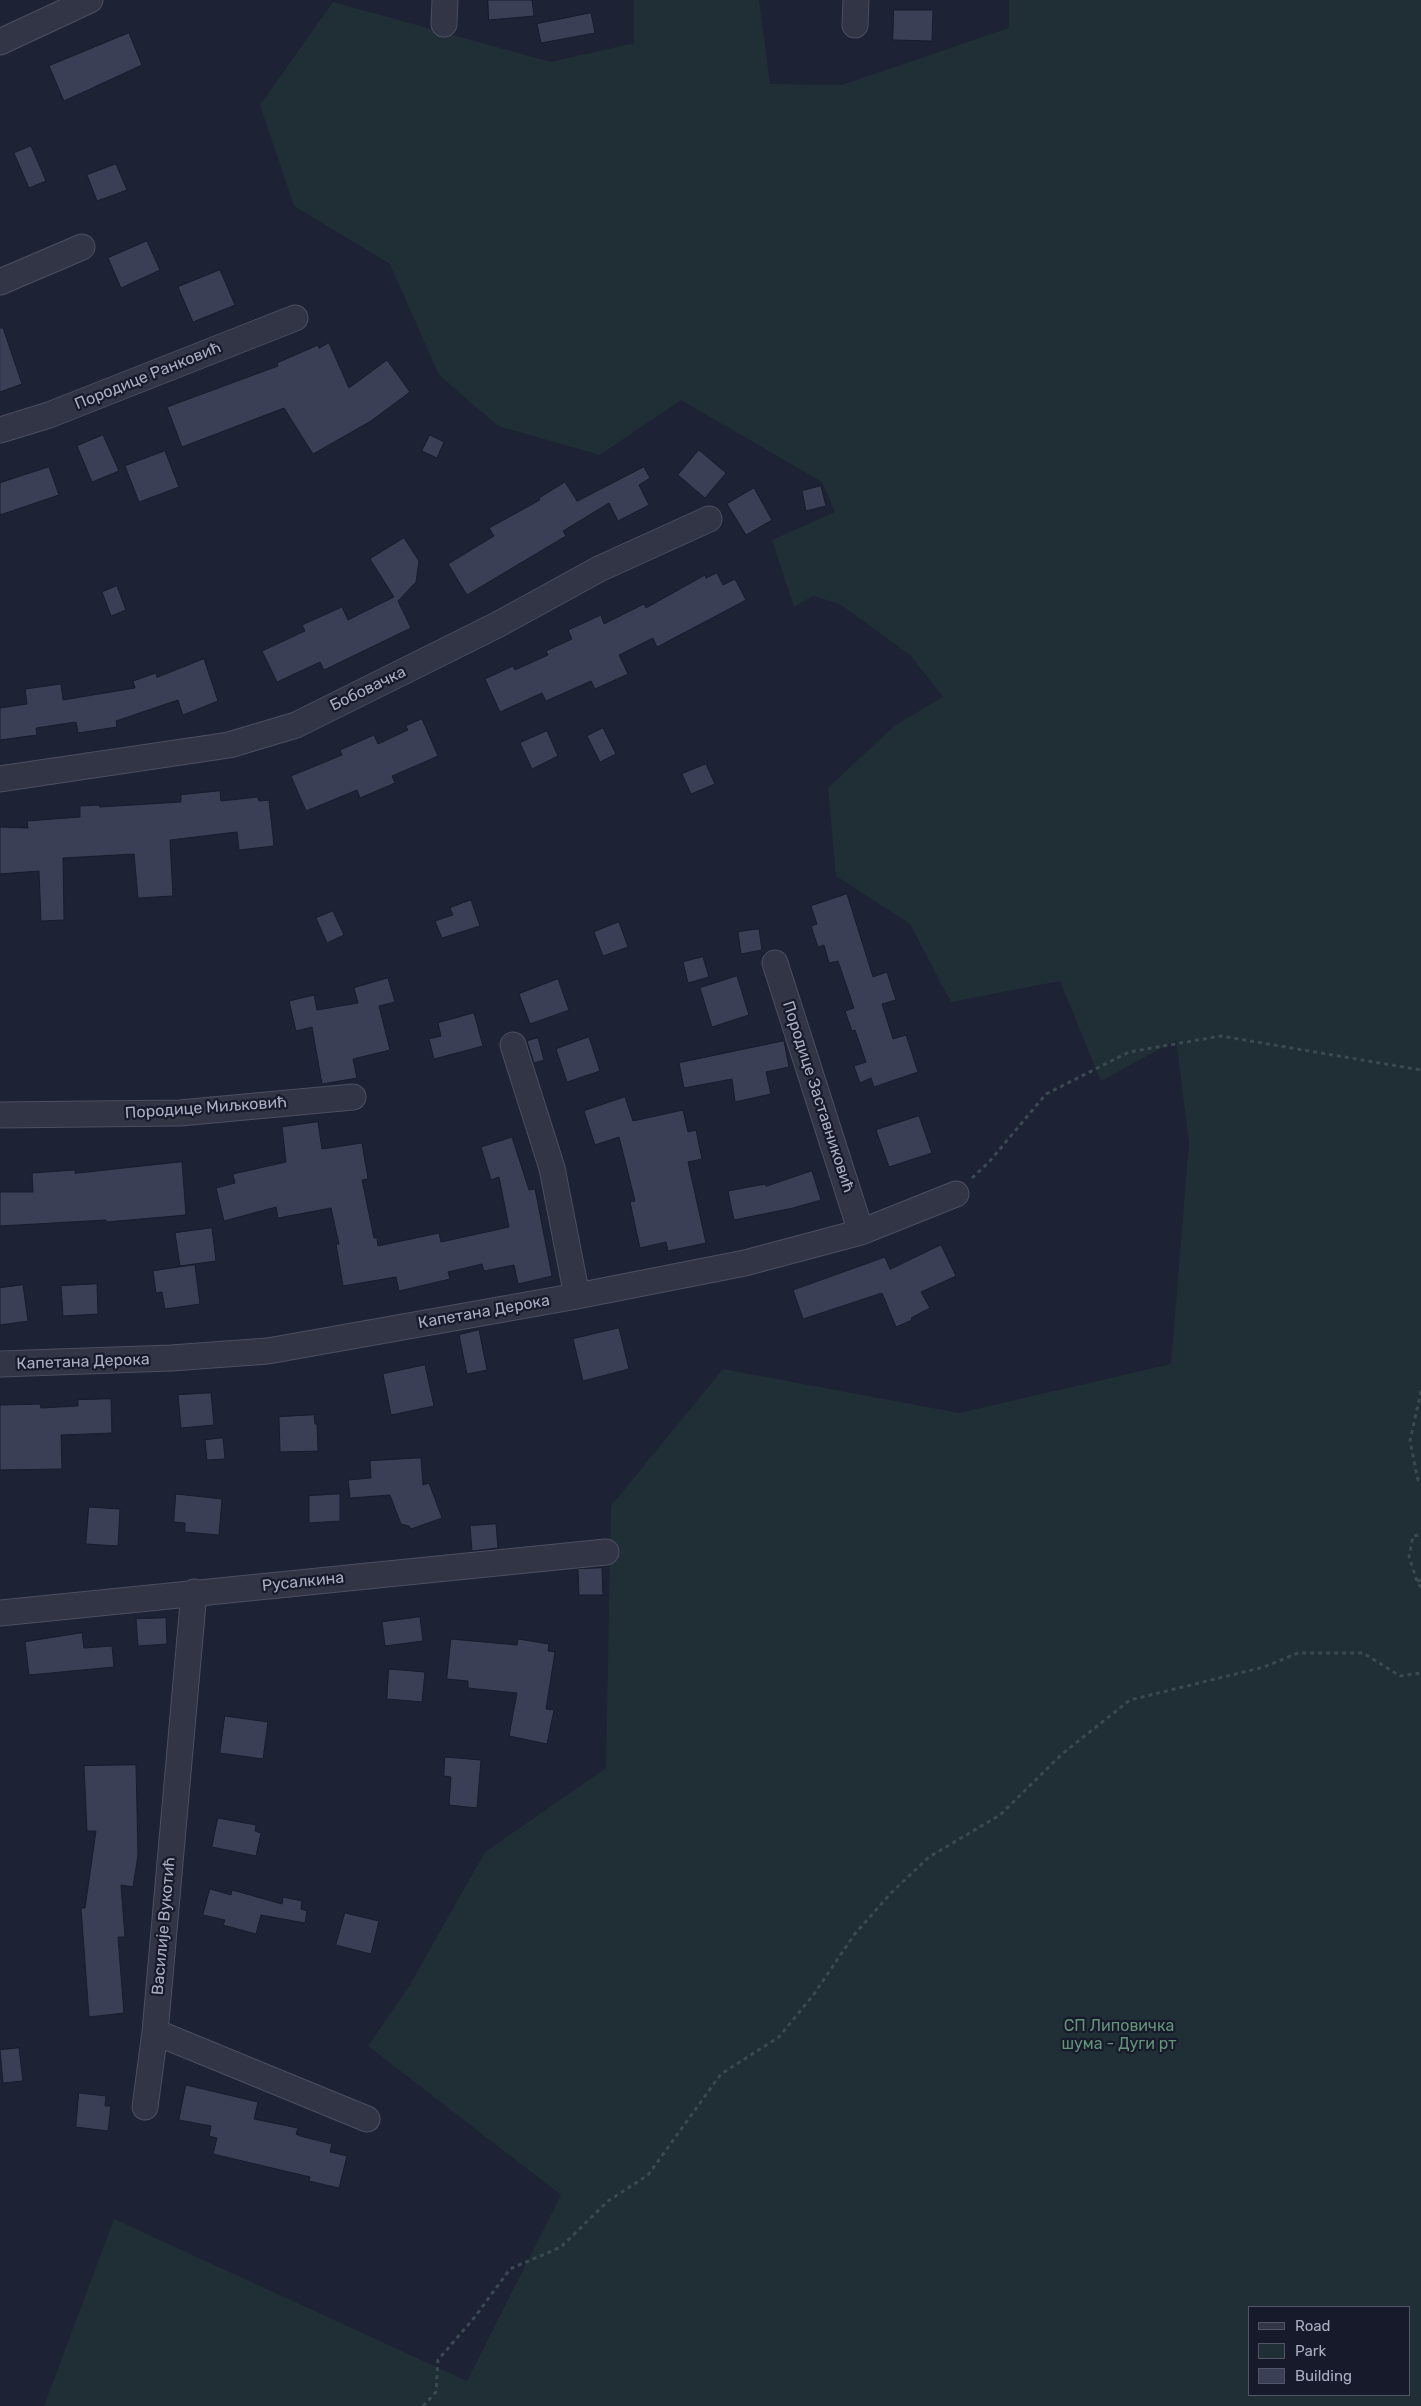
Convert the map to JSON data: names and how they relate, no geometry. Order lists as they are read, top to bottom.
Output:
{
  "streets": {
    "street": [
      "Породице Ранковић",
      "Бобовачка",
      "Породице Заставниковић",
      "Породице Миљковић",
      "Капетана Дерока",
      "Русалкина",
      "Василије Вукотић"
    ]
  },
  "crossings": [
    ["Породице Заставниковић", "Капетана Дерока"],
    ["Русалкина", "Василије Вукотић"]
  ],
  "parks": ["СП Липовичка шума - Дуги рт"],
  "legend": ["Road", "Park", "Building"]
}
